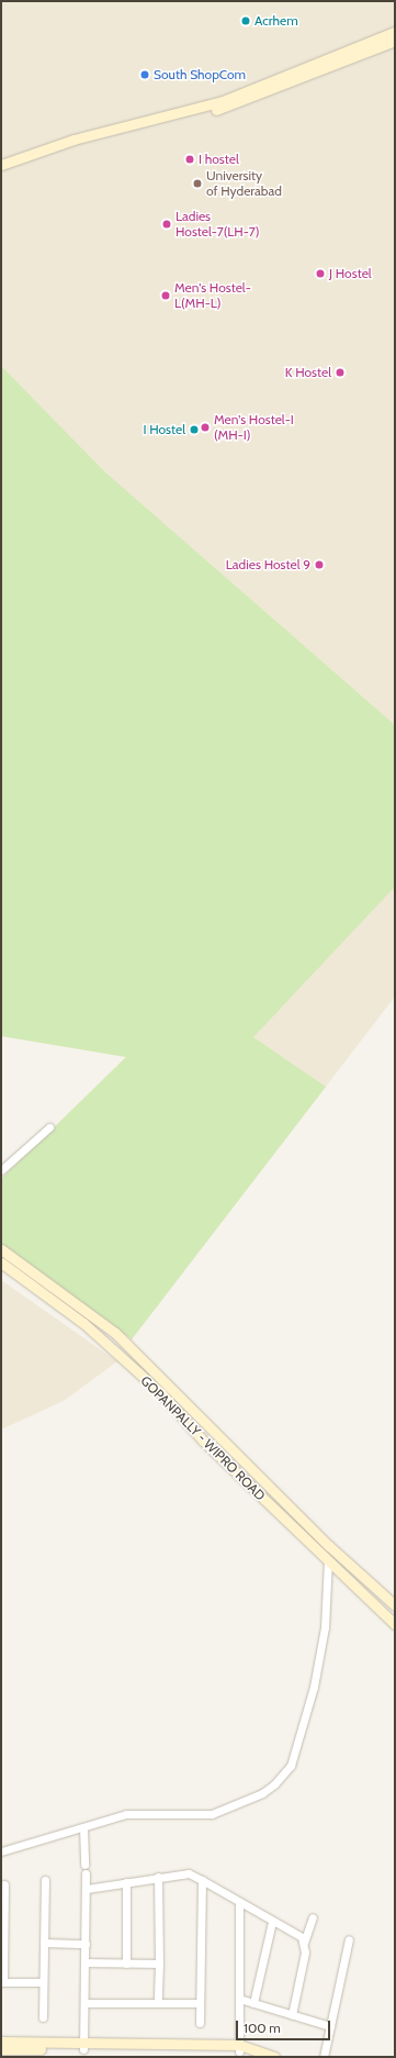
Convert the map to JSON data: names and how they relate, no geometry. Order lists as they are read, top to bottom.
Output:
{
  "streets": {
    "street": ["GOPANPALLY - WIPRO ROAD"]
  },
  "places": [
    "Acrhem",
    "South ShopCom",
    "I hostel",
    "University of Hyderabad",
    "Ladies Hostel-7(LH-7)",
    "J Hostel",
    "Men's Hostel- L(MH-L)",
    "K Hostel",
    "Men's Hostel-I (MH-I)",
    "I Hostel",
    "Ladies Hostel 9"
  ],
  "scale_bar": "100 m"
}
